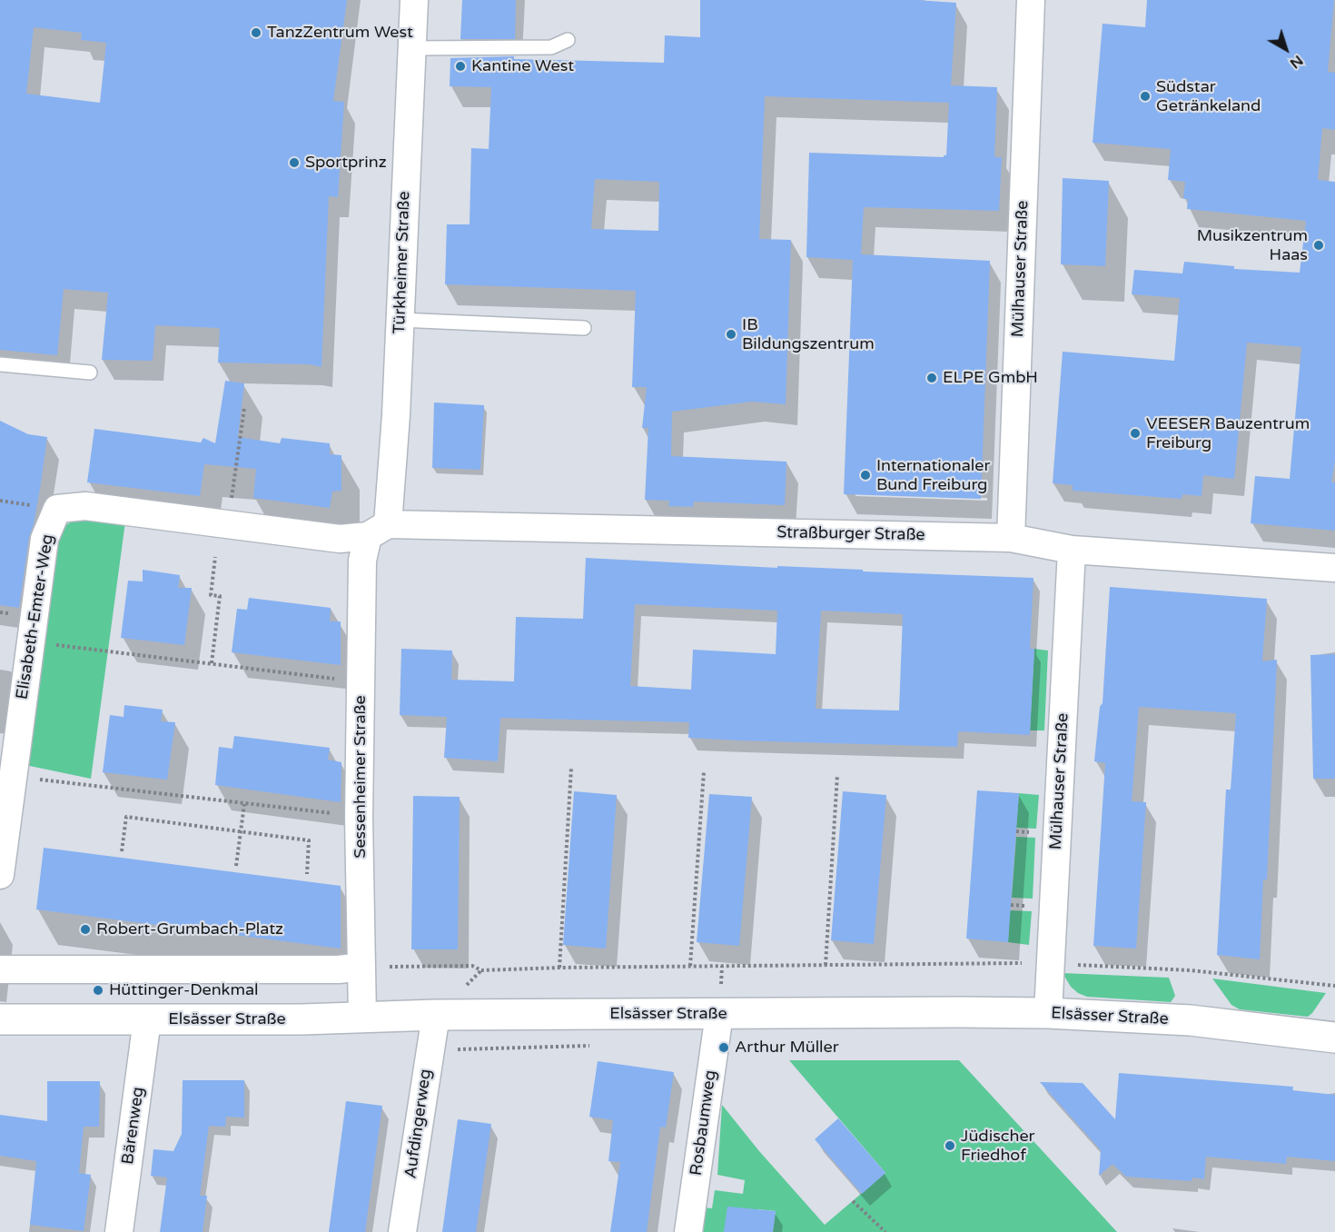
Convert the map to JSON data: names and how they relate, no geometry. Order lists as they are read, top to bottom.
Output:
{
  "streets": {
    "main road": ["Elsässer Straße"],
    "street": [
      "Türkheimer Straße",
      "Mülhauser Straße",
      "Straßburger Straße",
      "Elisabeth-Emter-Weg",
      "Sessenheimer Straße",
      "Rosbaumweg",
      "Aufdingerweg",
      "Bärenweg"
    ]
  },
  "crossings": [
    ["Türkheimer Straße", "Straßburger Straße"],
    ["Türkheimer Straße", "Elisabeth-Emter-Weg"],
    ["Türkheimer Straße", "Sessenheimer Straße"],
    ["Mülhauser Straße", "Straßburger Straße"],
    ["Mülhauser Straße", "Elsässer Straße"],
    ["Straßburger Straße", "Elisabeth-Emter-Weg"],
    ["Straßburger Straße", "Sessenheimer Straße"],
    ["Elisabeth-Emter-Weg", "Sessenheimer Straße"],
    ["Sessenheimer Straße", "Elsässer Straße"],
    ["Elsässer Straße", "Rosbaumweg"],
    ["Elsässer Straße", "Aufdingerweg"],
    ["Elsässer Straße", "Bärenweg"]
  ],
  "places": [
    "TanzZentrum West",
    "Kantine West",
    "Südstar Getränkeland",
    "Sportprinz",
    "Musikzentrum Haas",
    "IB Bildungszentrum",
    "ELPE GmbH",
    "VEESER Bauzentrum Freiburg",
    "Internationaler Bund Freiburg",
    "Robert-Grumbach-Platz",
    "Hüttinger-Denkmal",
    "Arthur Müller",
    "Jüdischer Friedhof"
  ],
  "north": "bottom right"
}
